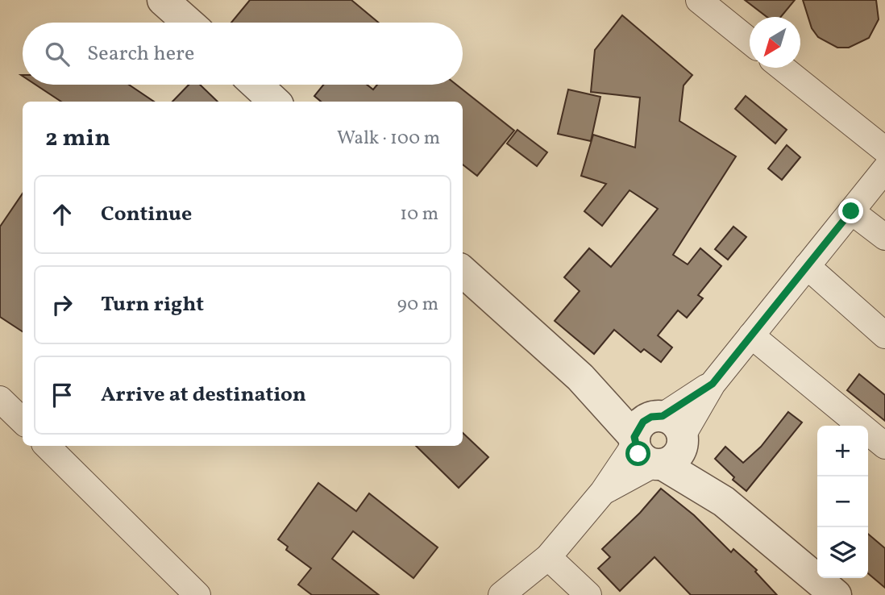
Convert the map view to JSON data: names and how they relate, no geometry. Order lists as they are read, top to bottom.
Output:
{
  "north": "bottom left",
  "page": {
    "search": "Search here",
    "heading": ["2 min", "Walk · 100 m"],
    "list": [
      ["Continue", "10 m"],
      ["Turn right", "90 m"],
      "Arrive at destination"
    ],
    "map_buttons": ["+", "−"]
  }
}
